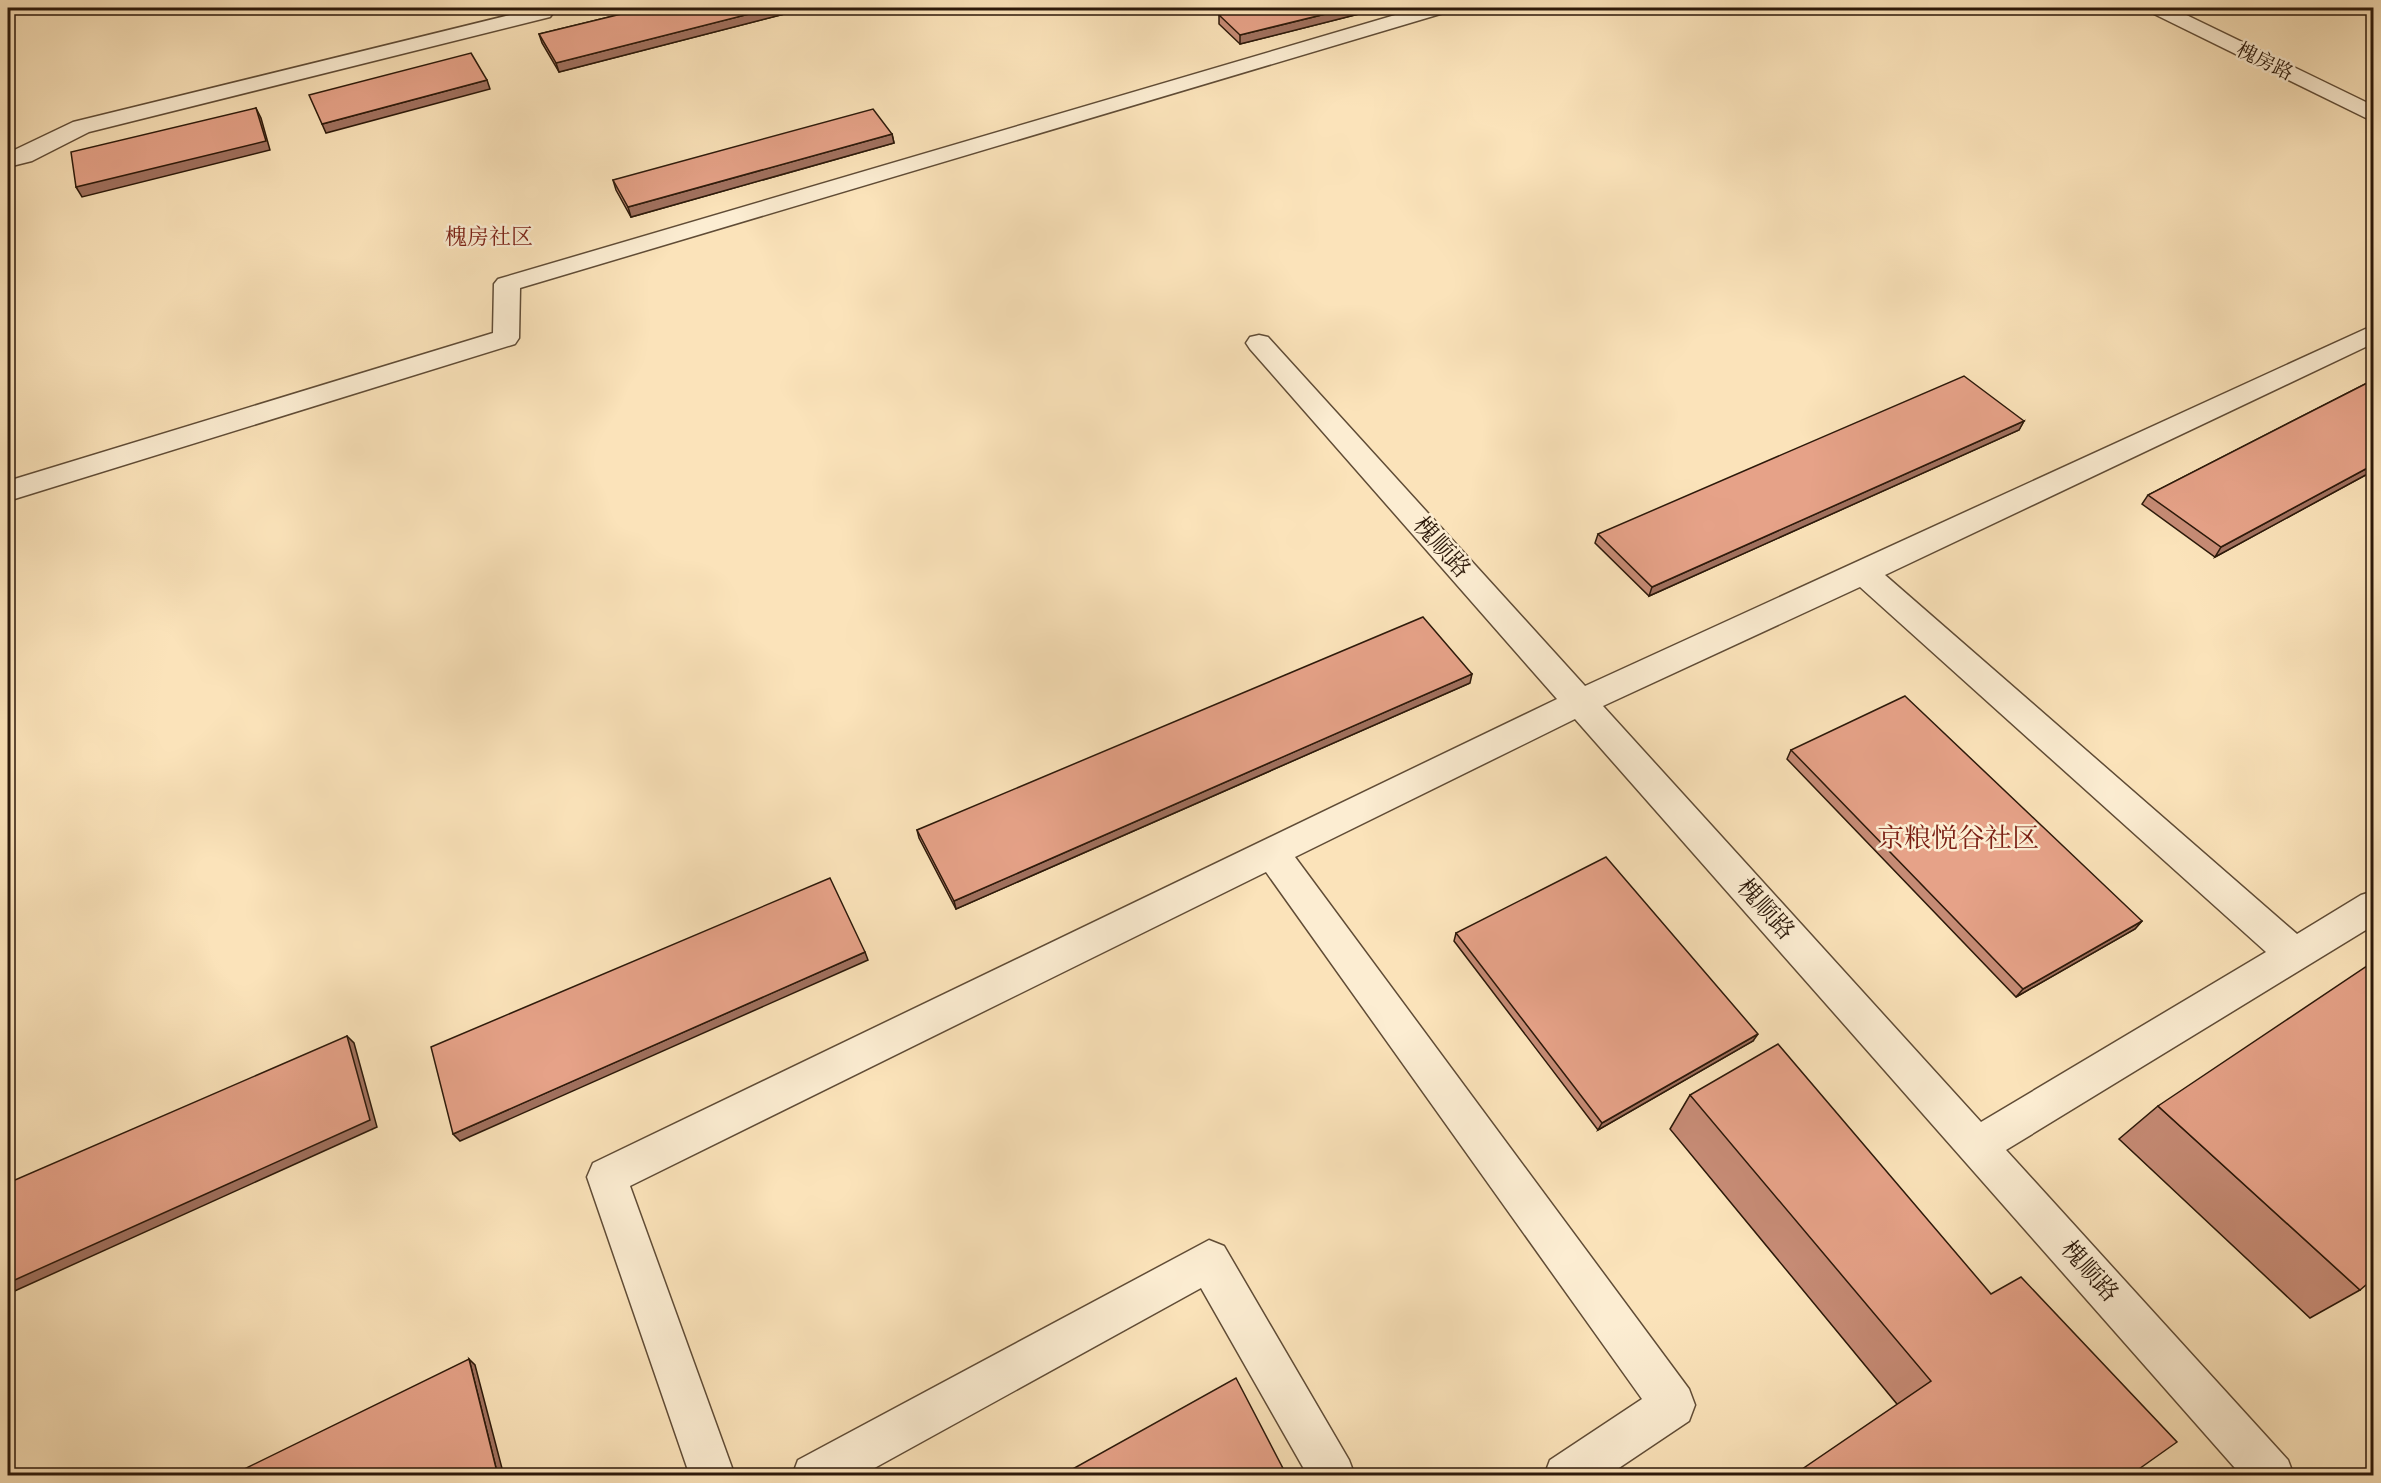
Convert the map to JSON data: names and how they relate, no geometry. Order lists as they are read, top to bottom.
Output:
{
  "streets": {
    "street": ["槐房路", "槐顺路"]
  },
  "districts": ["槐房社区", "京粮悦谷社区"]
}
